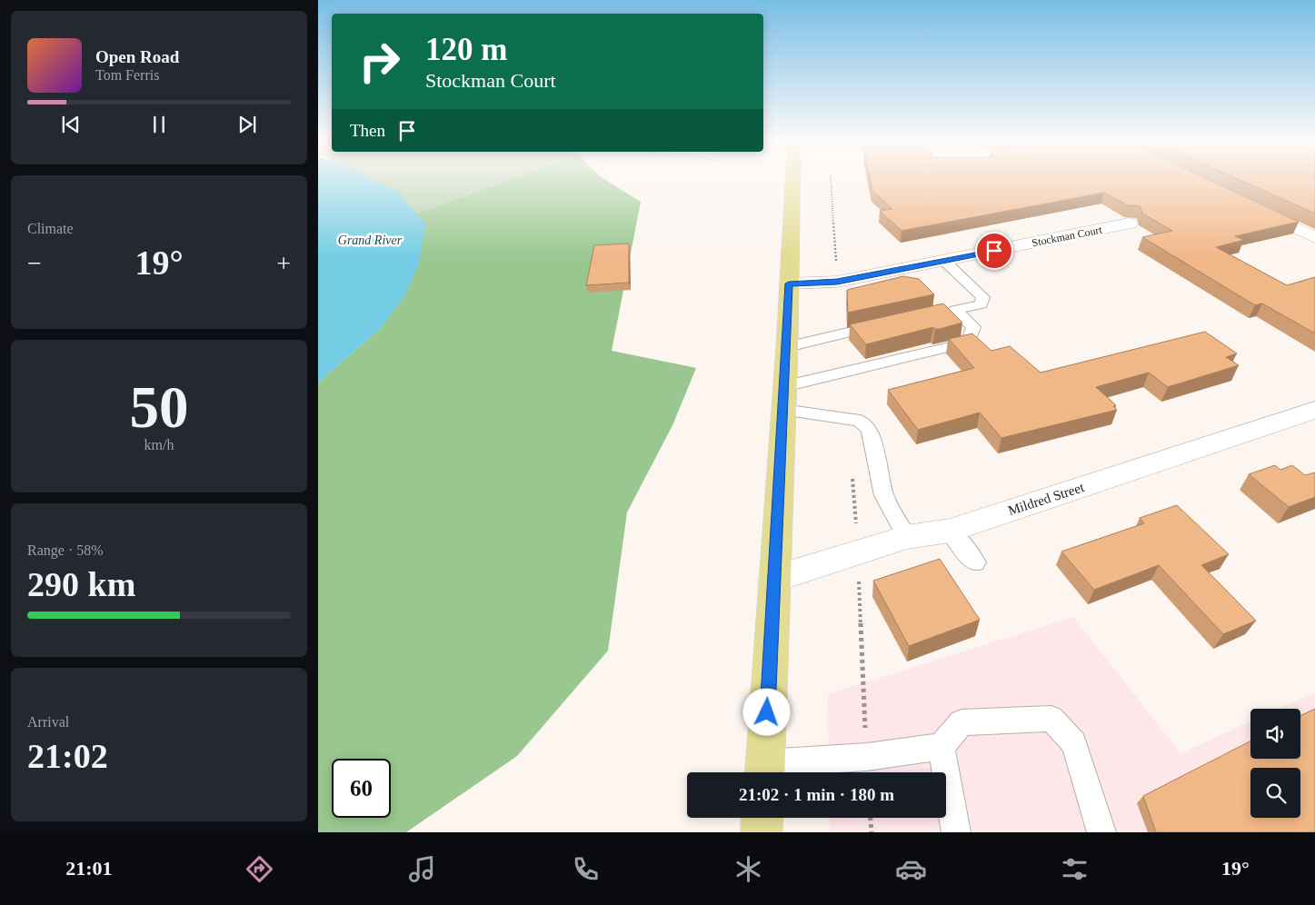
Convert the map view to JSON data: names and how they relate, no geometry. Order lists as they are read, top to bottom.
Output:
{
  "streets": {
    "street": ["Stockman Court", "Mildred Street"]
  },
  "water": ["Grand River"],
  "page": {
    "turn": ["120 m", "Stockman Court"],
    "song": ["Open Road", "Tom Ferris"],
    "then": "Then",
    "tile": [
      "Climate",
      ["50", "km/h"],
      ["Range · 58%", "290 km"],
      ["Arrival", "21:02"]
    ],
    "heat": ["−", "19°", "+"],
    "limit": "60",
    "trip": "21:02 · 1 min · 180 m",
    "tabs": ["21:01", "19°"]
  }
}
